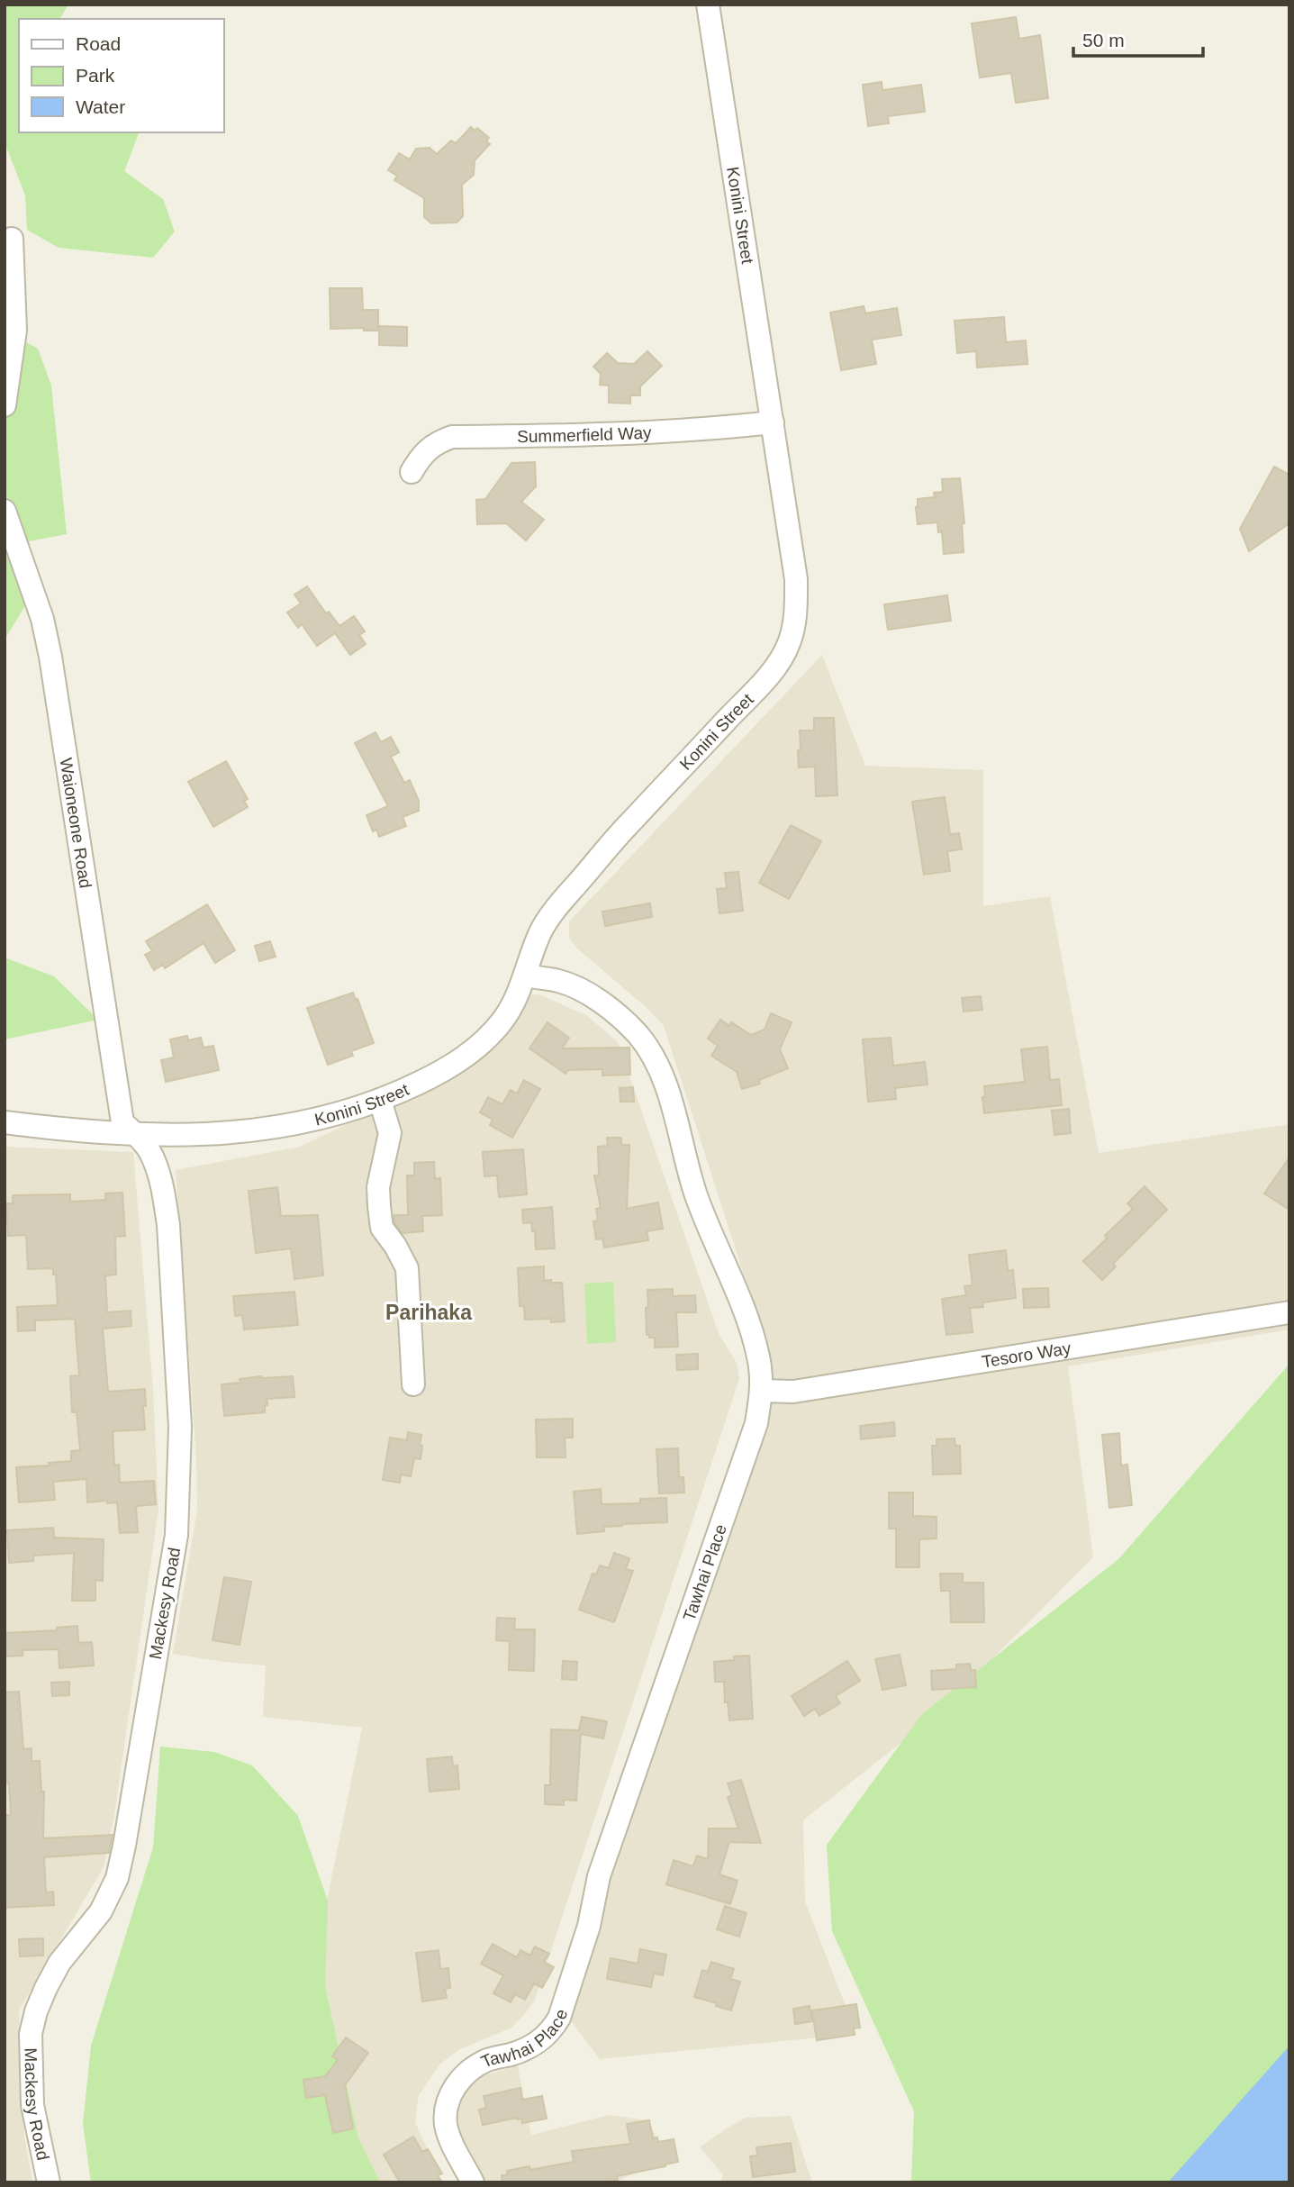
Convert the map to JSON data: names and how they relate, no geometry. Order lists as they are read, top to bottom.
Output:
{
  "streets": {
    "street": [
      "Konini Street",
      "Summerfield Way",
      "Waioneone Road",
      "Tesoro Way",
      "Tawhai Place",
      "Mackesy Road"
    ]
  },
  "crossings": [
    ["Konini Street", "Summerfield Way"],
    ["Konini Street", "Waioneone Road"],
    ["Konini Street", "Tawhai Place"],
    ["Konini Street", "Mackesy Road"],
    ["Waioneone Road", "Mackesy Road"],
    ["Tesoro Way", "Tawhai Place"]
  ],
  "districts": ["Parihaka"],
  "legend": ["Road", "Park", "Water"],
  "scale_bar": "50 m"
}
